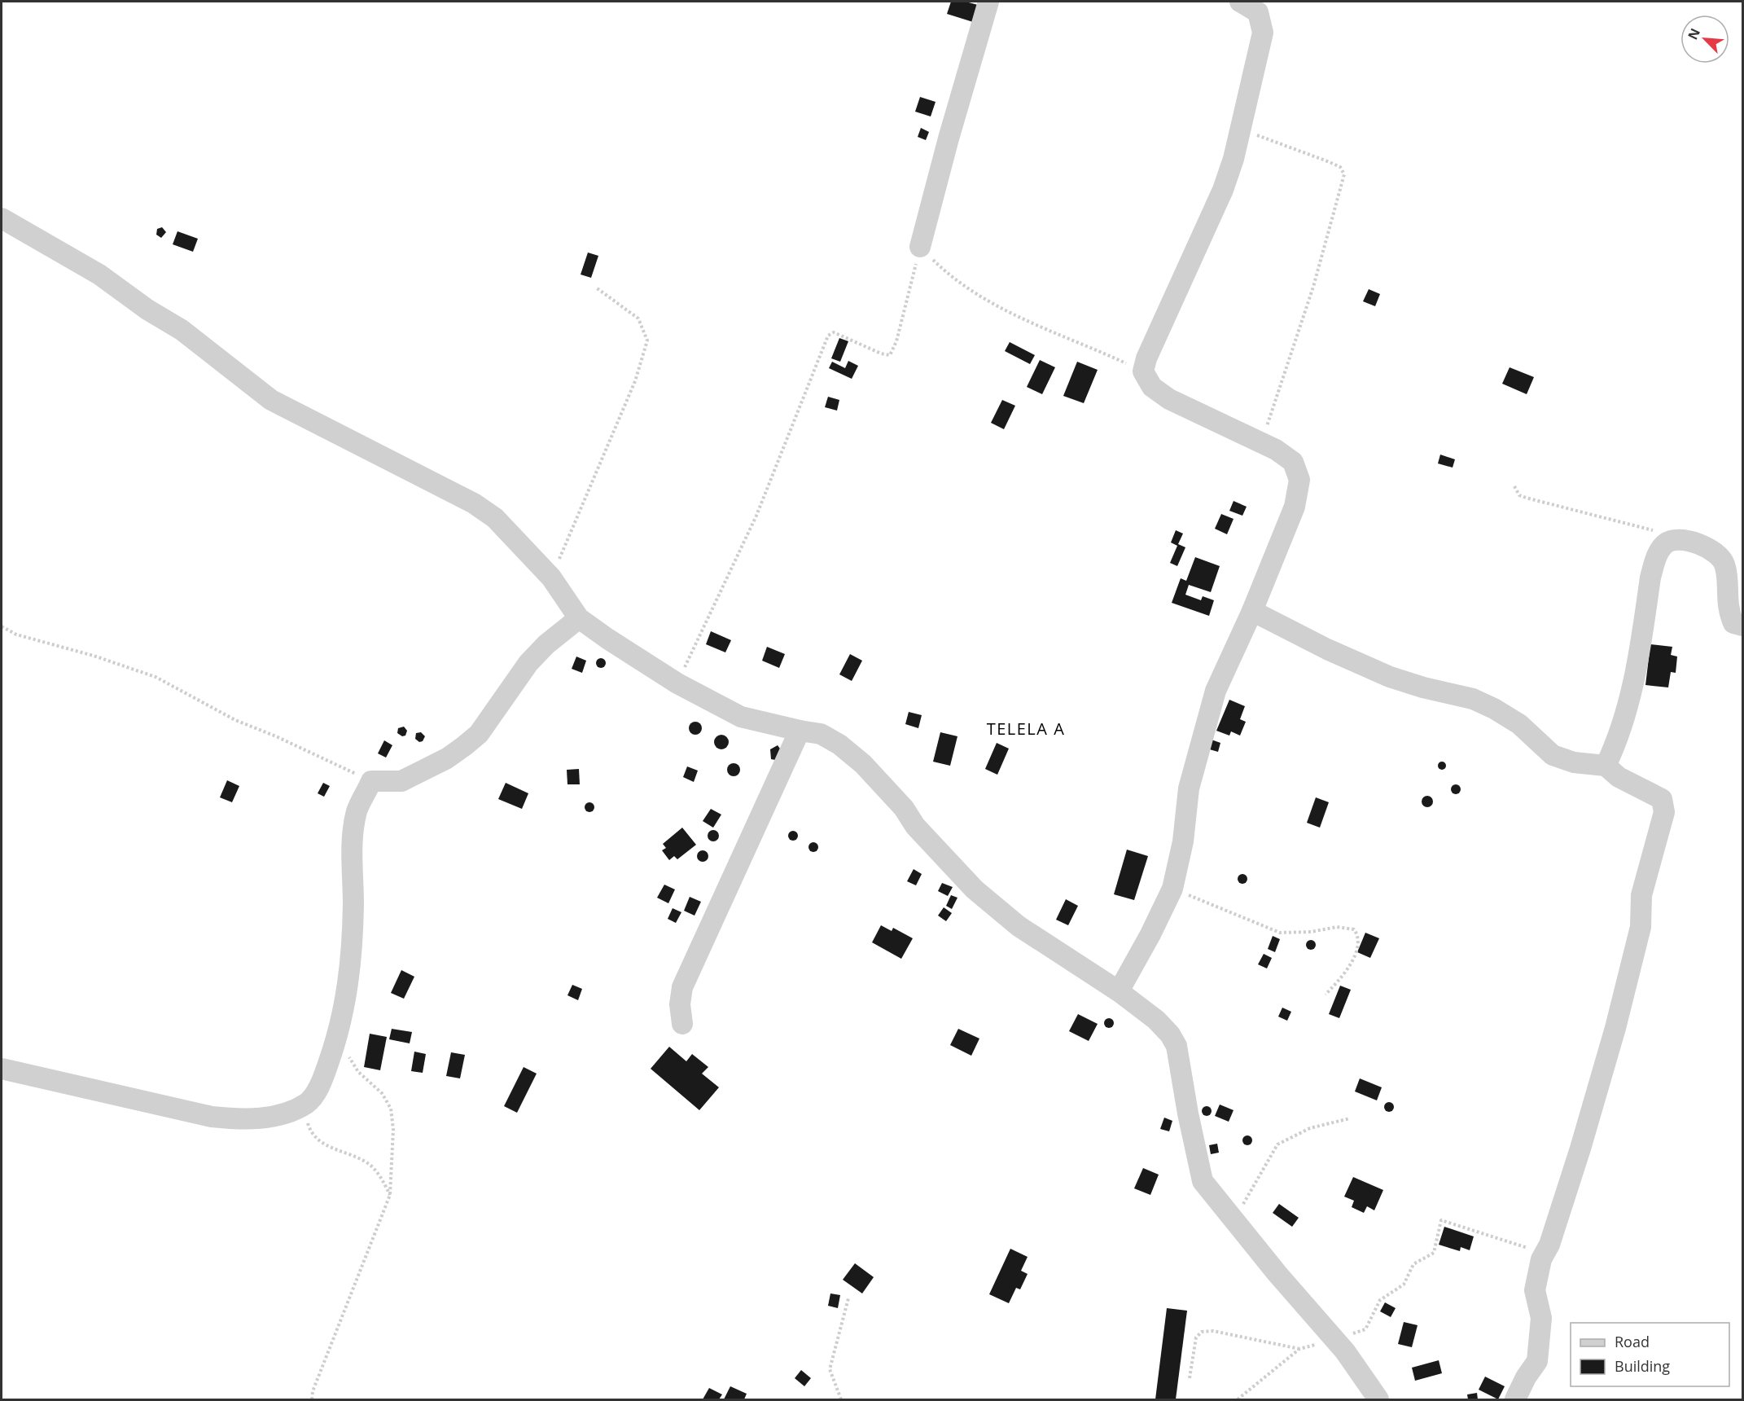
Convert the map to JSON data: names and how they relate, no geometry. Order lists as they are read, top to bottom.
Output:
{
  "districts": ["TELELA A"],
  "legend": ["Road", "Building"],
  "north": "top left"
}
